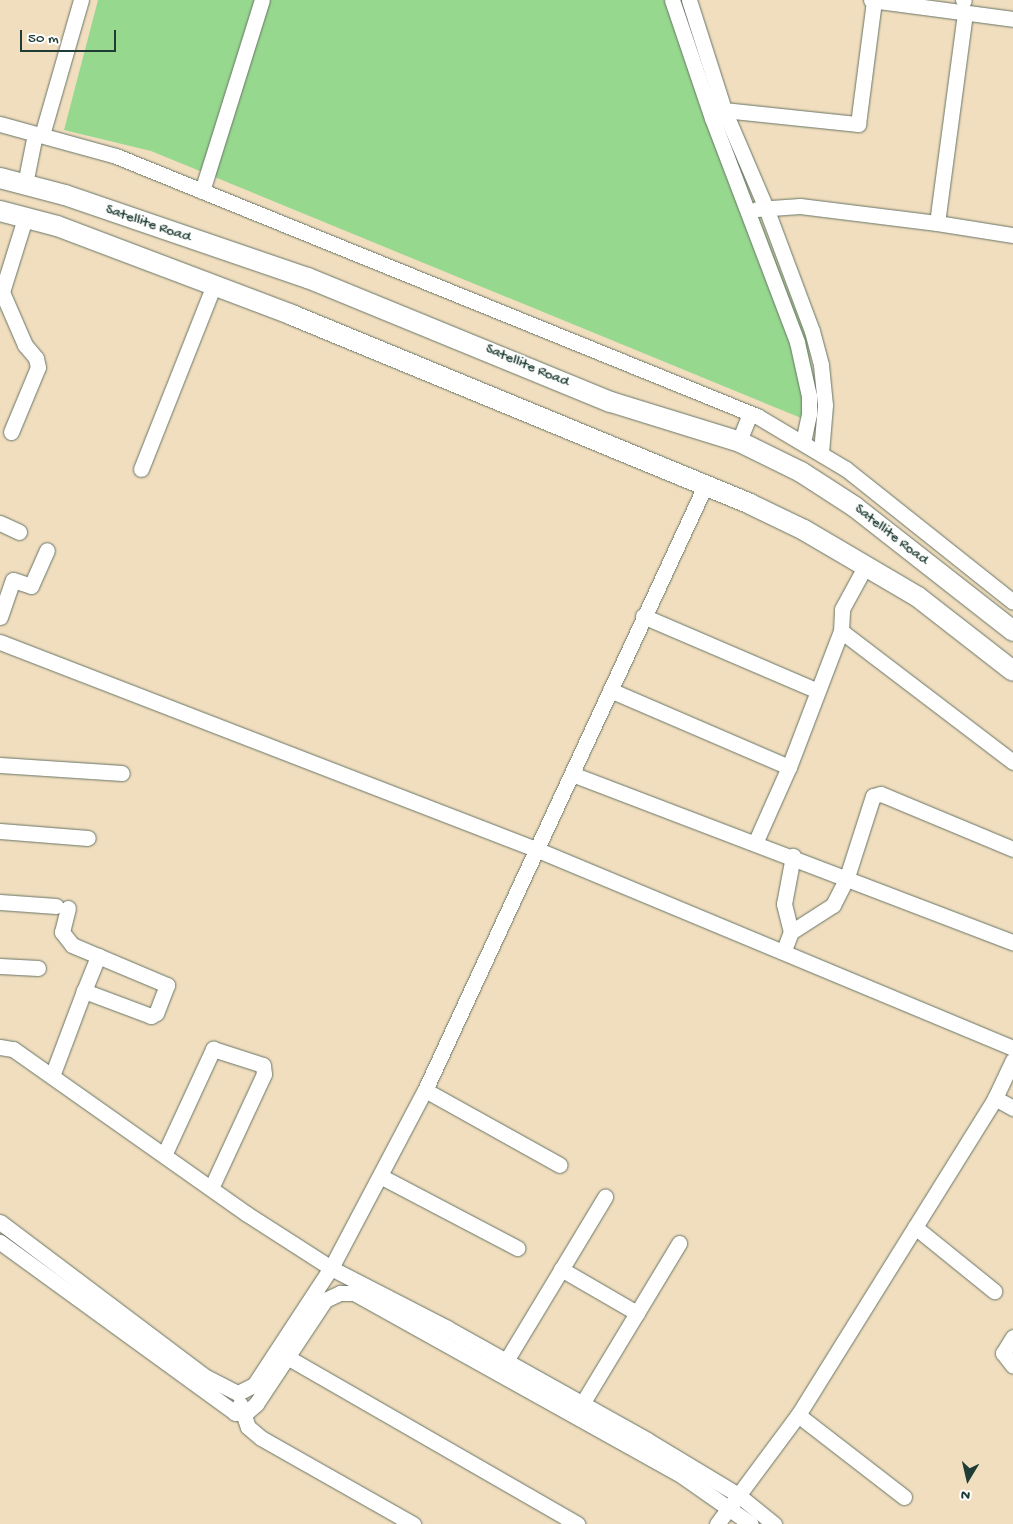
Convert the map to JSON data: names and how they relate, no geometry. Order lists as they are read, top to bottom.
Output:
{
  "streets": {
    "main road": ["Satellite Road"]
  },
  "scale_bar": "50 m",
  "north": "bottom"
}
